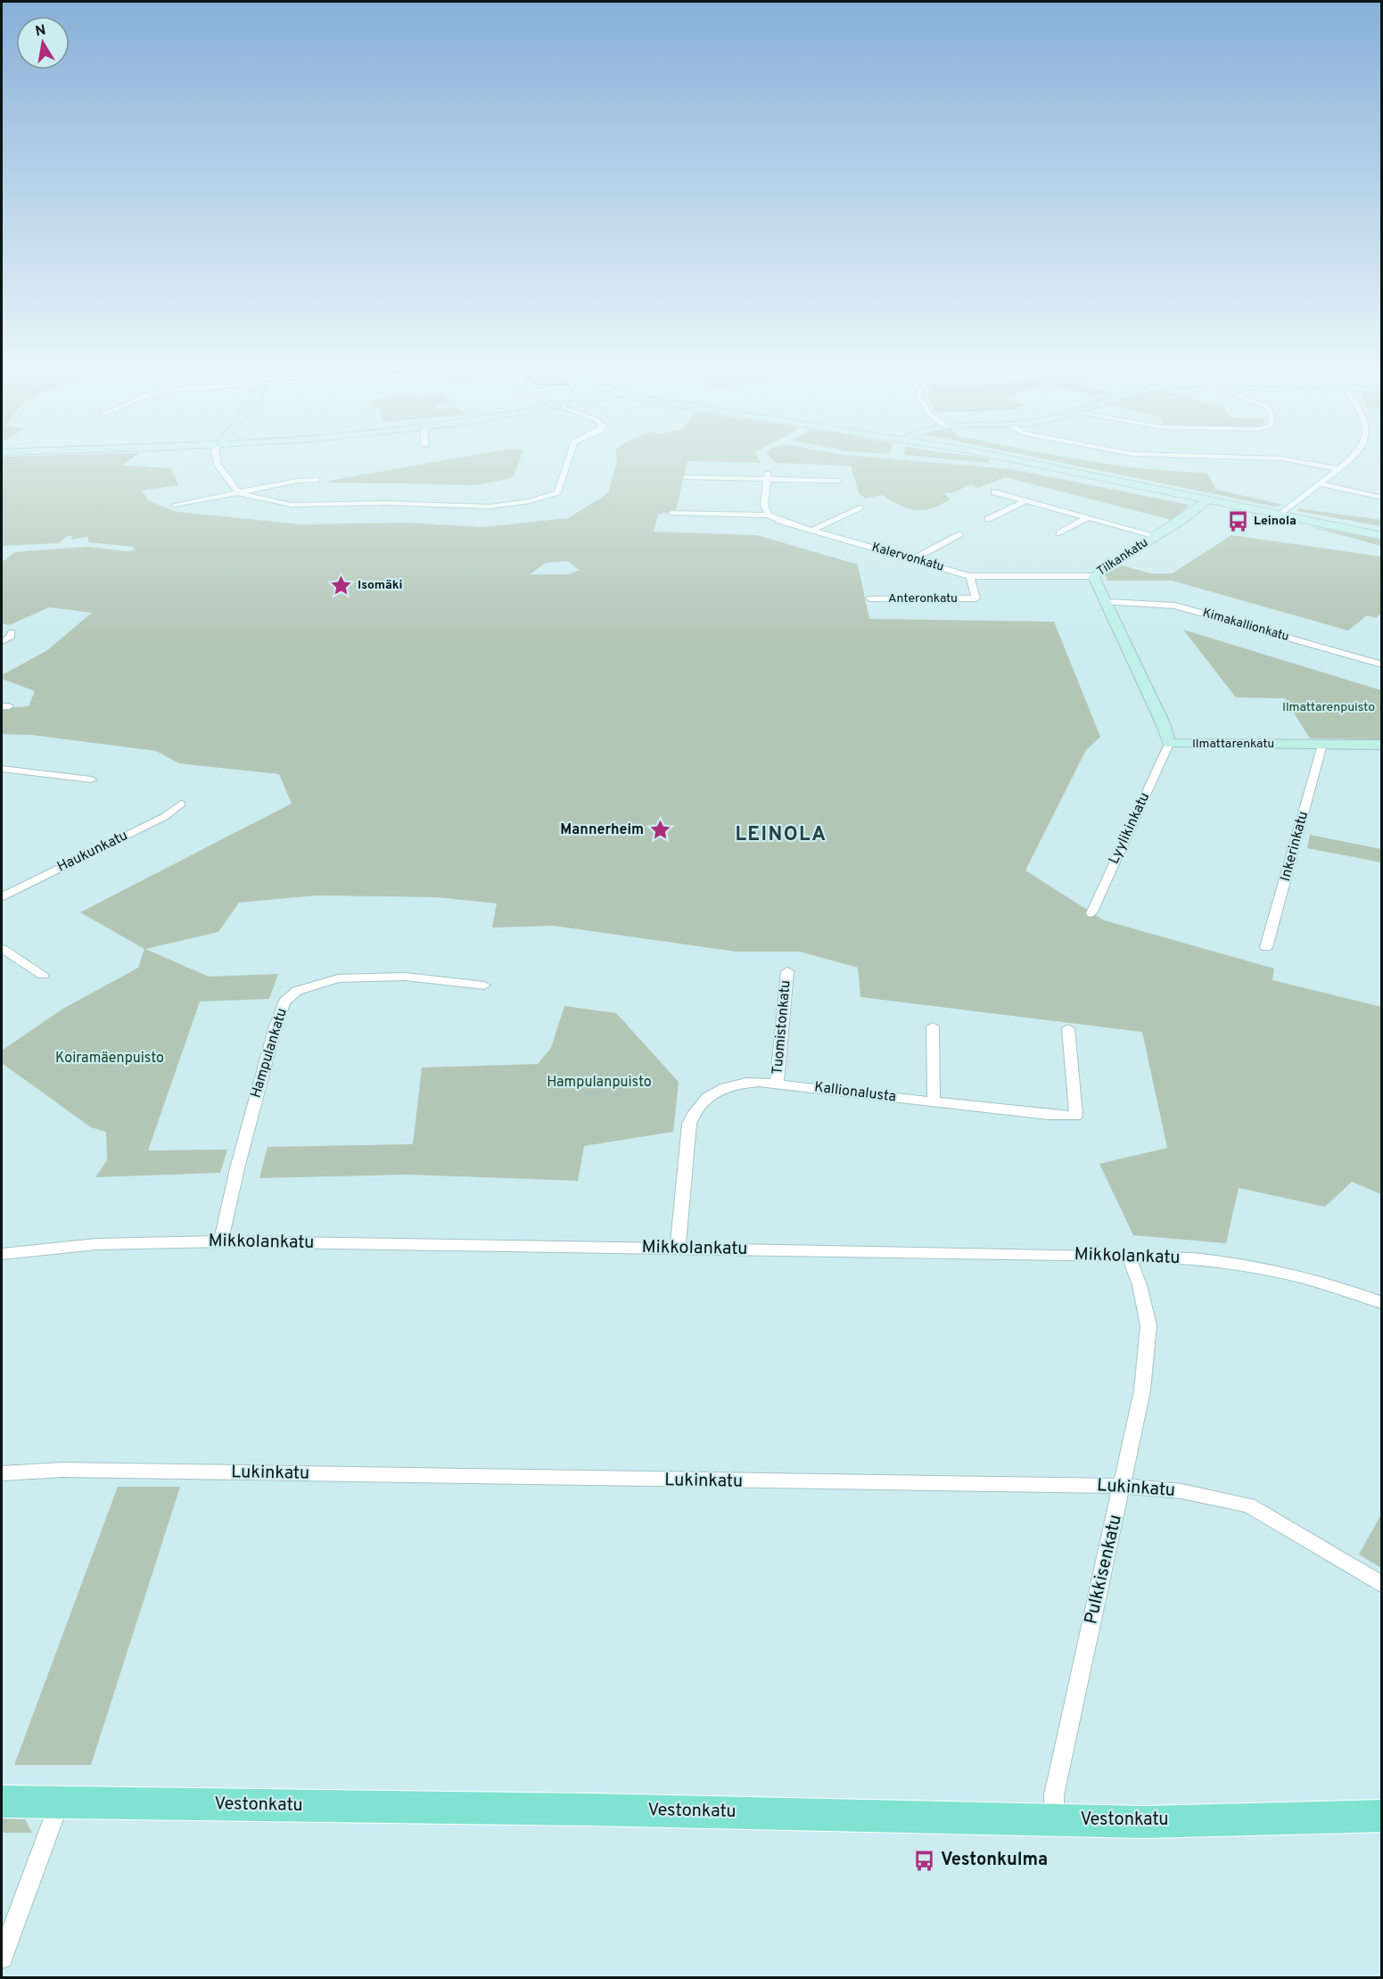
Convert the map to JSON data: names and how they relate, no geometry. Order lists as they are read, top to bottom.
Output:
{
  "streets": {
    "main road": ["Tilkankatu", "Ilmattarenkatu", "Vestonkatu"],
    "street": [
      "Kalervonkatu",
      "Anteronkatu",
      "Kimakallionkatu",
      "Lyylikinkatu",
      "Inkerinkatu",
      "Haukunkatu",
      "Tuomistonkatu",
      "Hampulankatu",
      "Kallionalusta",
      "Mikkolankatu",
      "Lukinkatu",
      "Pulkkisenkatu"
    ]
  },
  "crossings": [
    ["Kalervonkatu", "Tilkankatu"],
    ["Kalervonkatu", "Anteronkatu"],
    ["Tilkankatu", "Kimakallionkatu"],
    ["Tilkankatu", "Ilmattarenkatu"],
    ["Tilkankatu", "Lyylikinkatu"],
    ["Ilmattarenkatu", "Lyylikinkatu"],
    ["Ilmattarenkatu", "Inkerinkatu"],
    ["Tuomistonkatu", "Kallionalusta"],
    ["Hampulankatu", "Mikkolankatu"],
    ["Kallionalusta", "Mikkolankatu"],
    ["Mikkolankatu", "Pulkkisenkatu"],
    ["Lukinkatu", "Pulkkisenkatu"],
    ["Pulkkisenkatu", "Vestonkatu"]
  ],
  "districts": ["LEINOLA"],
  "parks": ["Ilmattarenpuisto", "Koiramäenpuisto", "Hampulanpuisto"],
  "places": {
    "bus stop": ["Leinola", "Vestonkulma"],
    "place": ["Isomäki", "Mannerheim"]
  },
  "north": "top"
}
